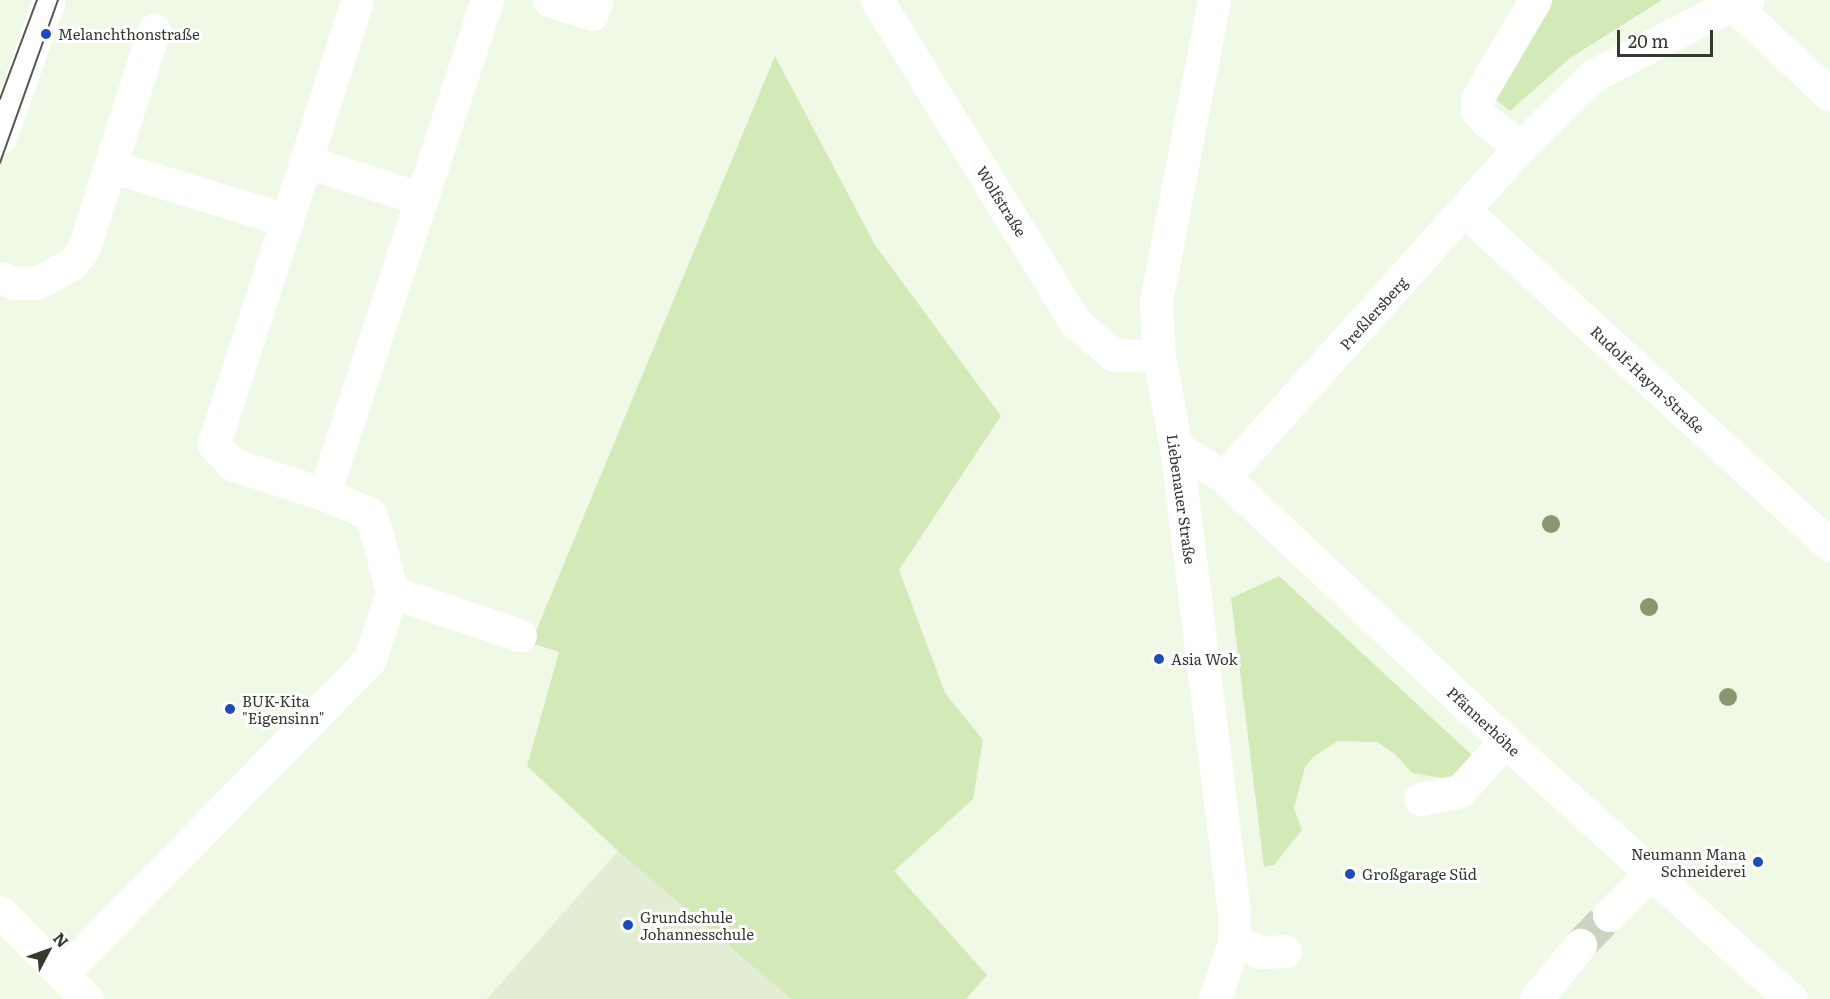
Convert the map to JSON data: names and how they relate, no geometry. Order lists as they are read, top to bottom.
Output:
{
  "streets": {
    "street": [
      "Wolfstraße",
      "Preßlersberg",
      "Rudolf-Haym-Straße",
      "Liebenauer Straße",
      "Pfännerhöhe"
    ]
  },
  "crossings": [
    ["Wolfstraße", "Liebenauer Straße"],
    ["Preßlersberg", "Rudolf-Haym-Straße"],
    ["Preßlersberg", "Pfännerhöhe"],
    ["Liebenauer Straße", "Pfännerhöhe"]
  ],
  "places": [
    "Melanchthonstraße",
    "Asia Wok",
    "BUK-Kita \"Eigensinn\"",
    "Neumann Mana Schneiderei",
    "Großgarage Süd",
    "Grundschule Johannesschule"
  ],
  "scale_bar": "20 m",
  "north": "top right"
}
